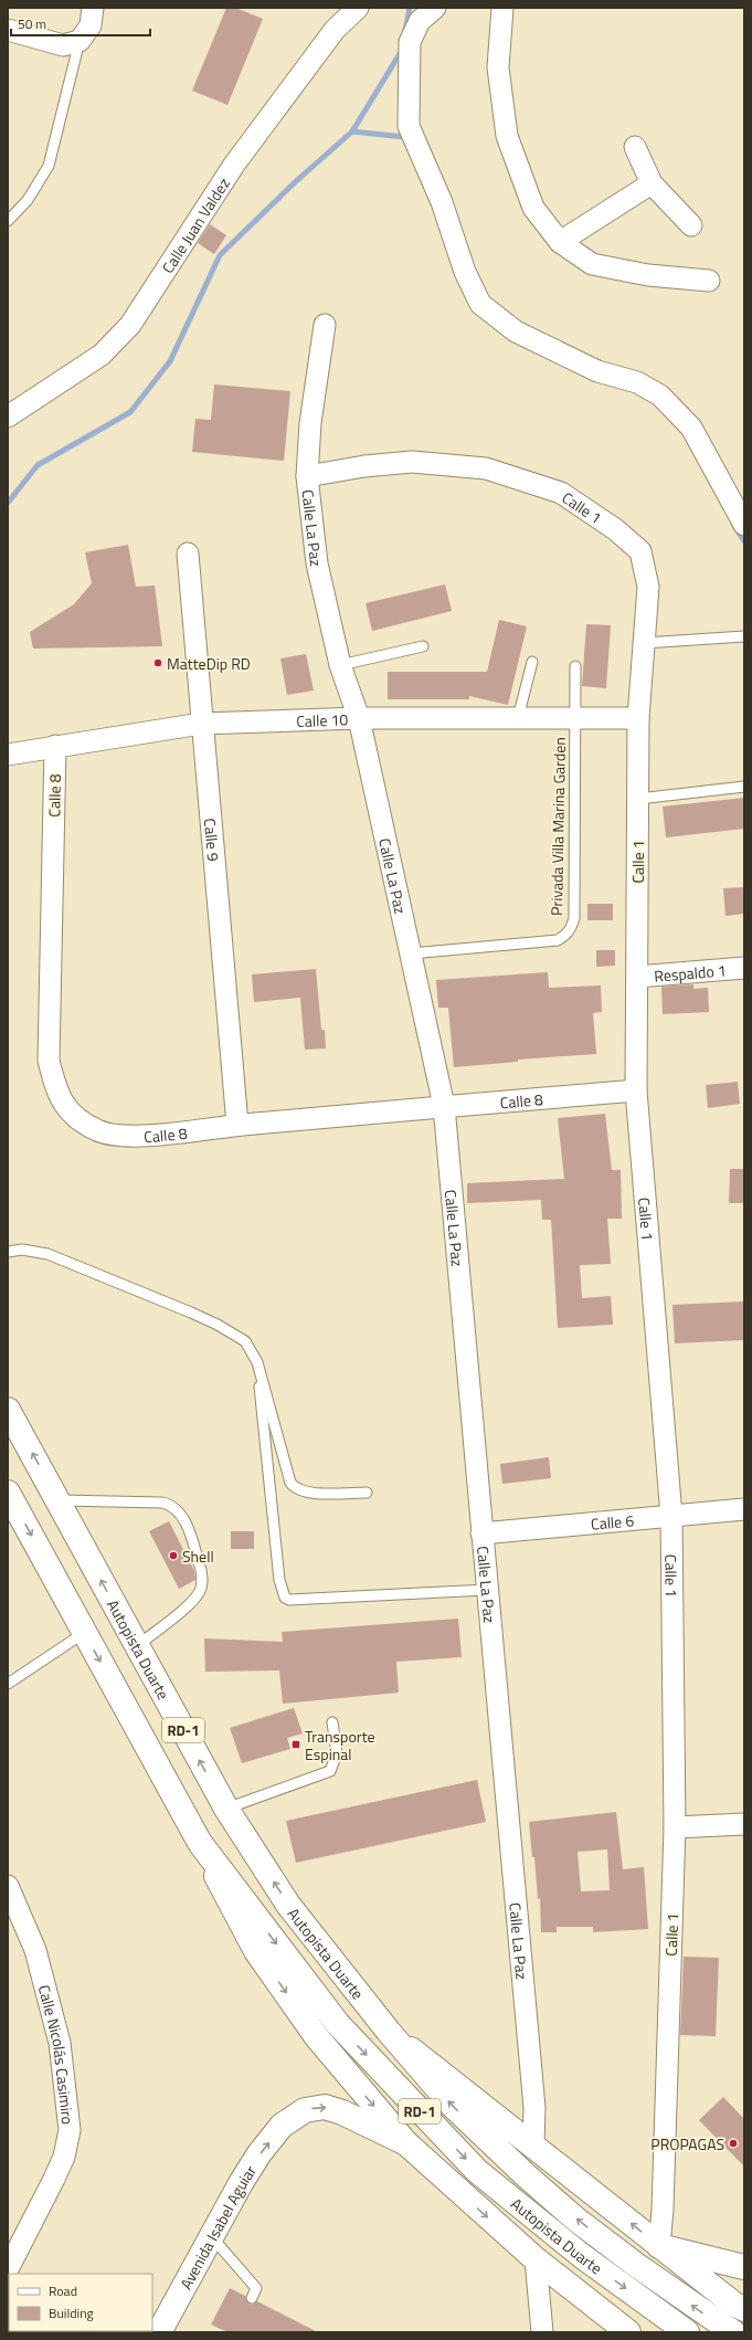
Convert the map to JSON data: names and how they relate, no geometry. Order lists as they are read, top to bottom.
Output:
{
  "streets": {
    "main road": ["Autopista Duarte", "RD-1", "Avenida Isabel Aguiar"],
    "street": [
      "Calle Juan Valdez",
      "Calle 1",
      "Calle La Paz",
      "Calle 10",
      "Calle 8",
      "Calle 9",
      "Respaldo 1",
      "Calle 6",
      "Calle Nicolás Casimiro"
    ],
    "lane": ["Privada Villa Marina Garden"]
  },
  "crossings": [
    ["Calle 1", "Calle La Paz"],
    ["Calle 1", "Calle 10"],
    ["Calle 1", "Calle 8"],
    ["Calle 1", "Respaldo 1"],
    ["Calle 1", "Calle 6"],
    ["Calle 1", "Autopista Duarte"],
    ["Calle La Paz", "Calle 10"],
    ["Calle La Paz", "Calle 8"],
    ["Calle La Paz", "Privada Villa Marina Garden"],
    ["Calle La Paz", "Calle 6"],
    ["Calle La Paz", "Autopista Duarte"],
    ["Calle 10", "Calle 8"],
    ["Calle 10", "Privada Villa Marina Garden"],
    ["Calle 10", "Calle 9"],
    ["Calle 8", "Calle 9"],
    ["Autopista Duarte", "Avenida Isabel Aguiar"]
  ],
  "one_way": ["Avenida Isabel Aguiar"],
  "places": {
    "other": ["MatteDip RD", "Shell", "PROPAGAS"],
    "transit": ["Transporte Espinal"]
  },
  "legend": ["Road", "Building"],
  "scale_bar": "50 m"
}
